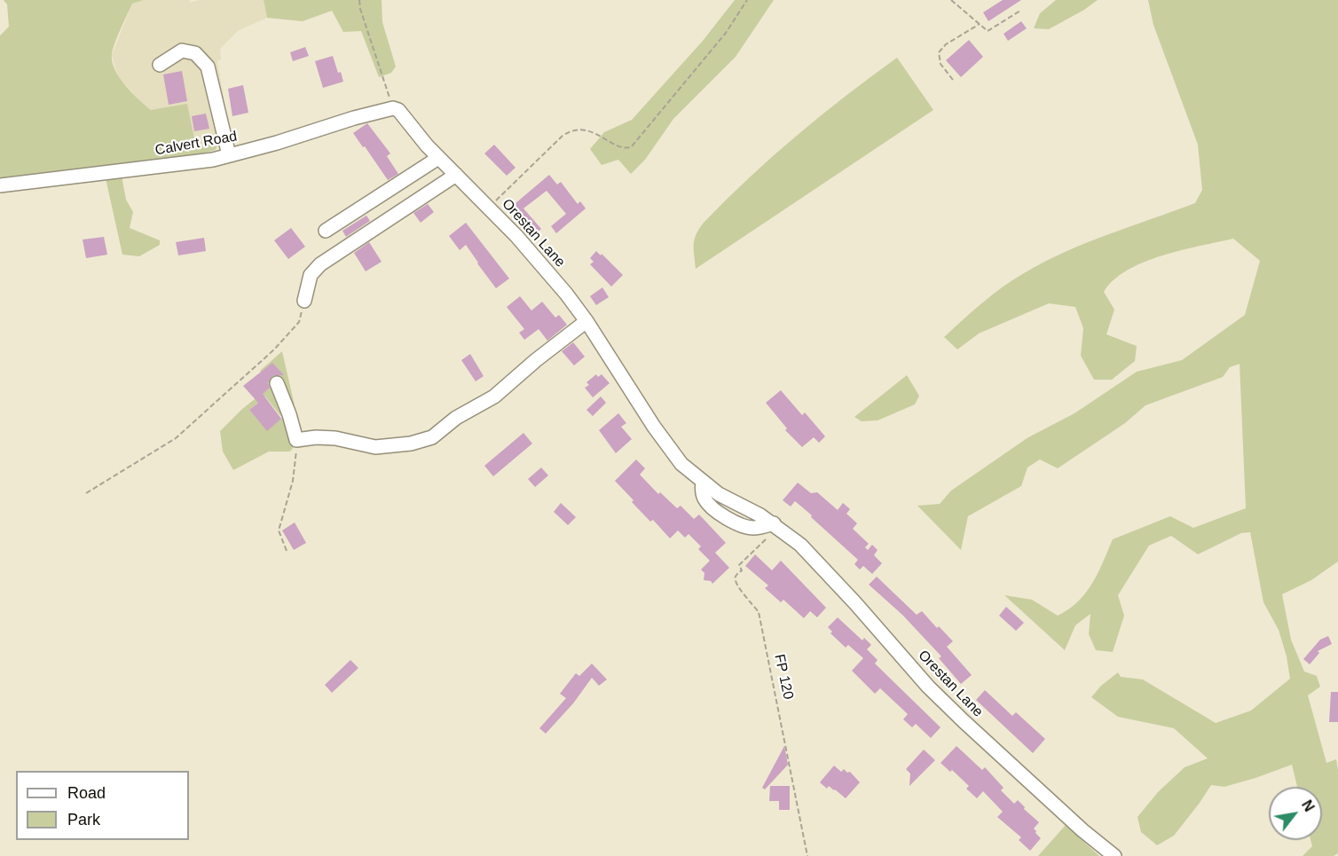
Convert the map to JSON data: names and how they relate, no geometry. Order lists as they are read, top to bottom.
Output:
{
  "streets": {
    "street": ["Calvert Road", "Orestan Lane"],
    "path": ["FP 120"]
  },
  "crossings": [
    ["Calvert Road", "Orestan Lane"],
    ["Orestan Lane", "FP 120"]
  ],
  "legend": ["Road", "Park"],
  "north": "top right"
}
